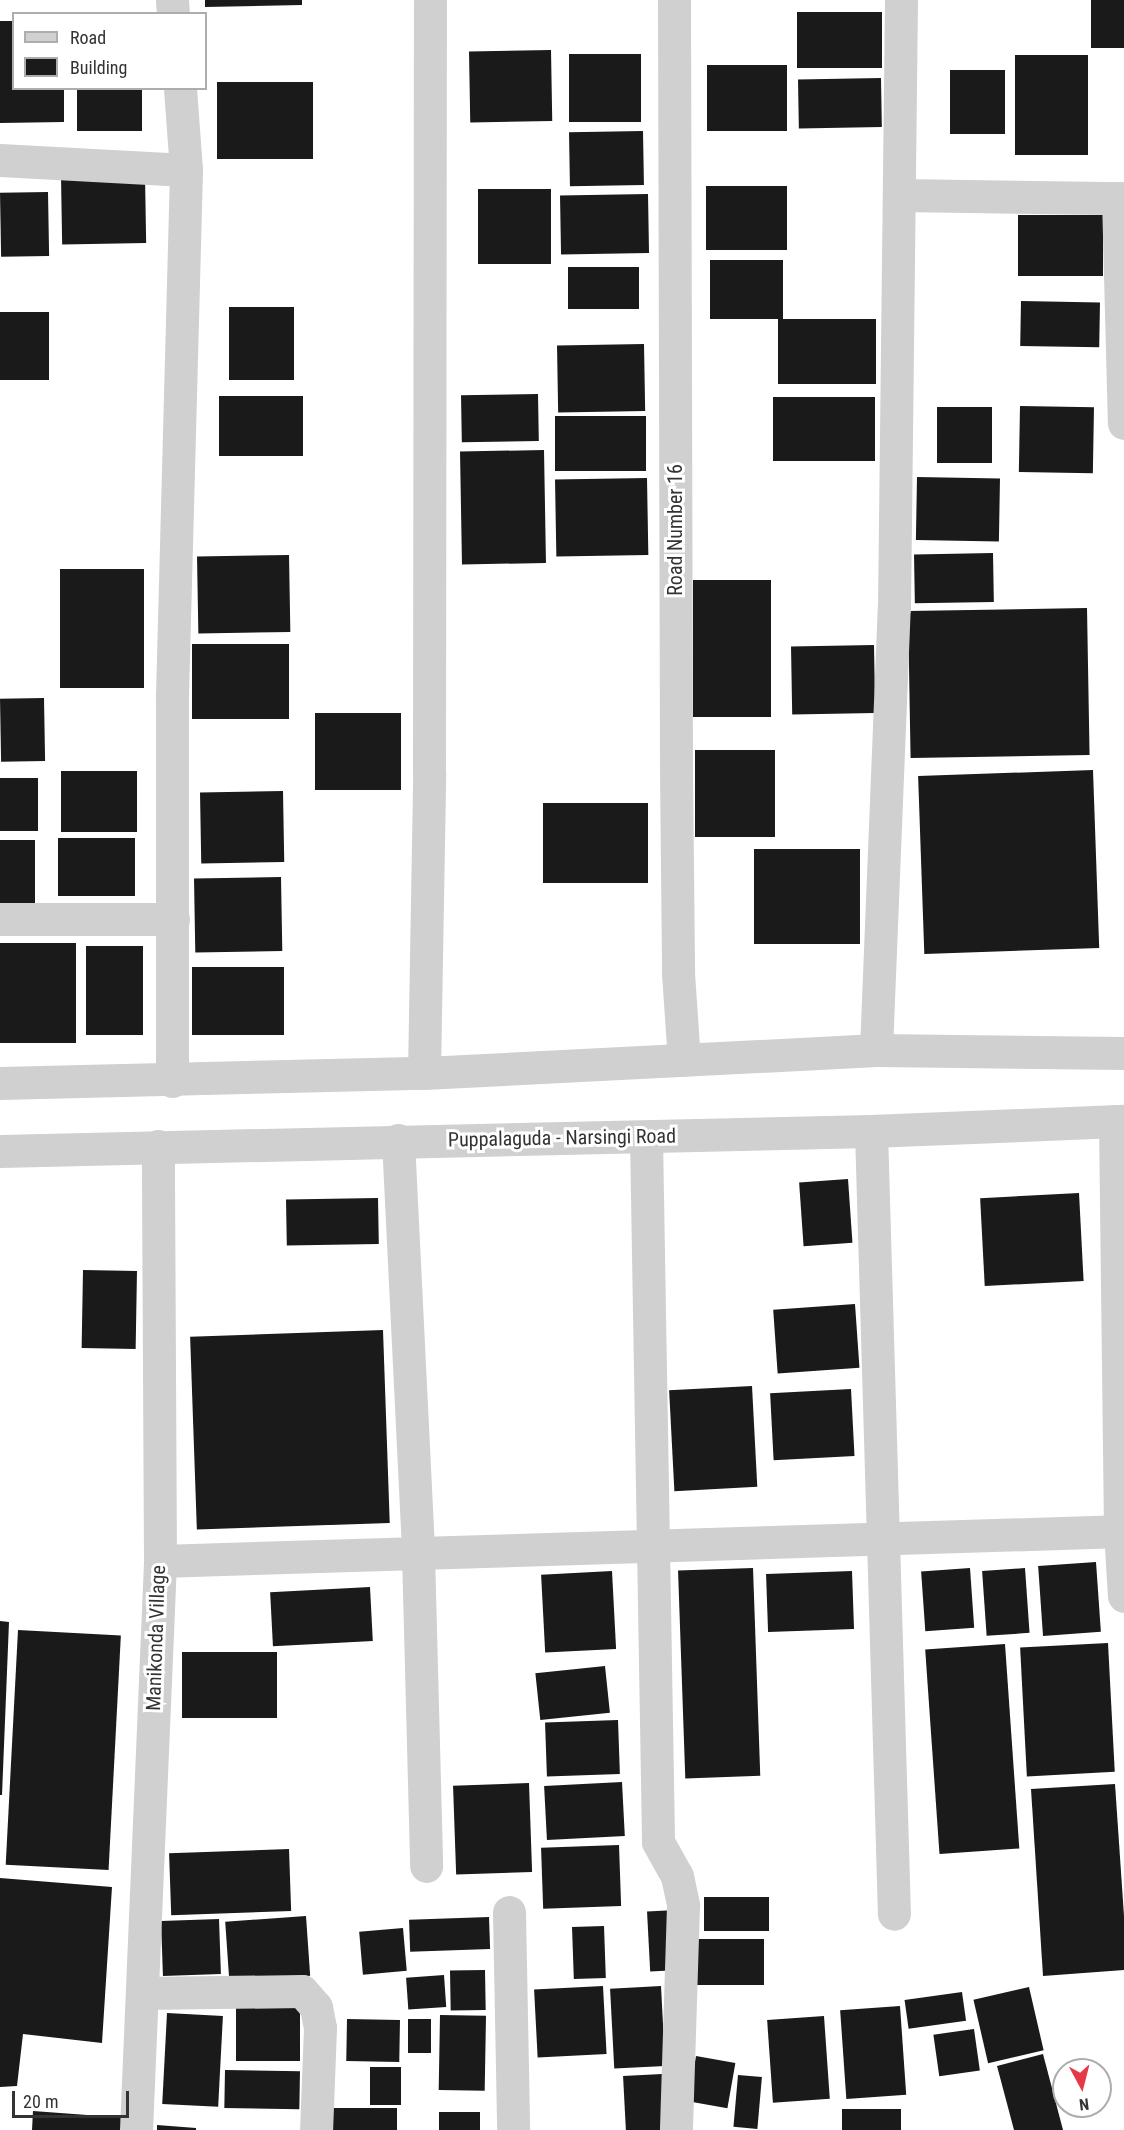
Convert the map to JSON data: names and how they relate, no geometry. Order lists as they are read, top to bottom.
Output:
{
  "streets": {
    "street": ["Road Number 16", "Puppalaguda - Narsingi Road", "Manikonda Village"]
  },
  "crossings": [
    ["Puppalaguda - Narsingi Road", "Manikonda Village"]
  ],
  "legend": ["Road", "Building"],
  "scale_bar": "20 m",
  "north": "bottom"
}
